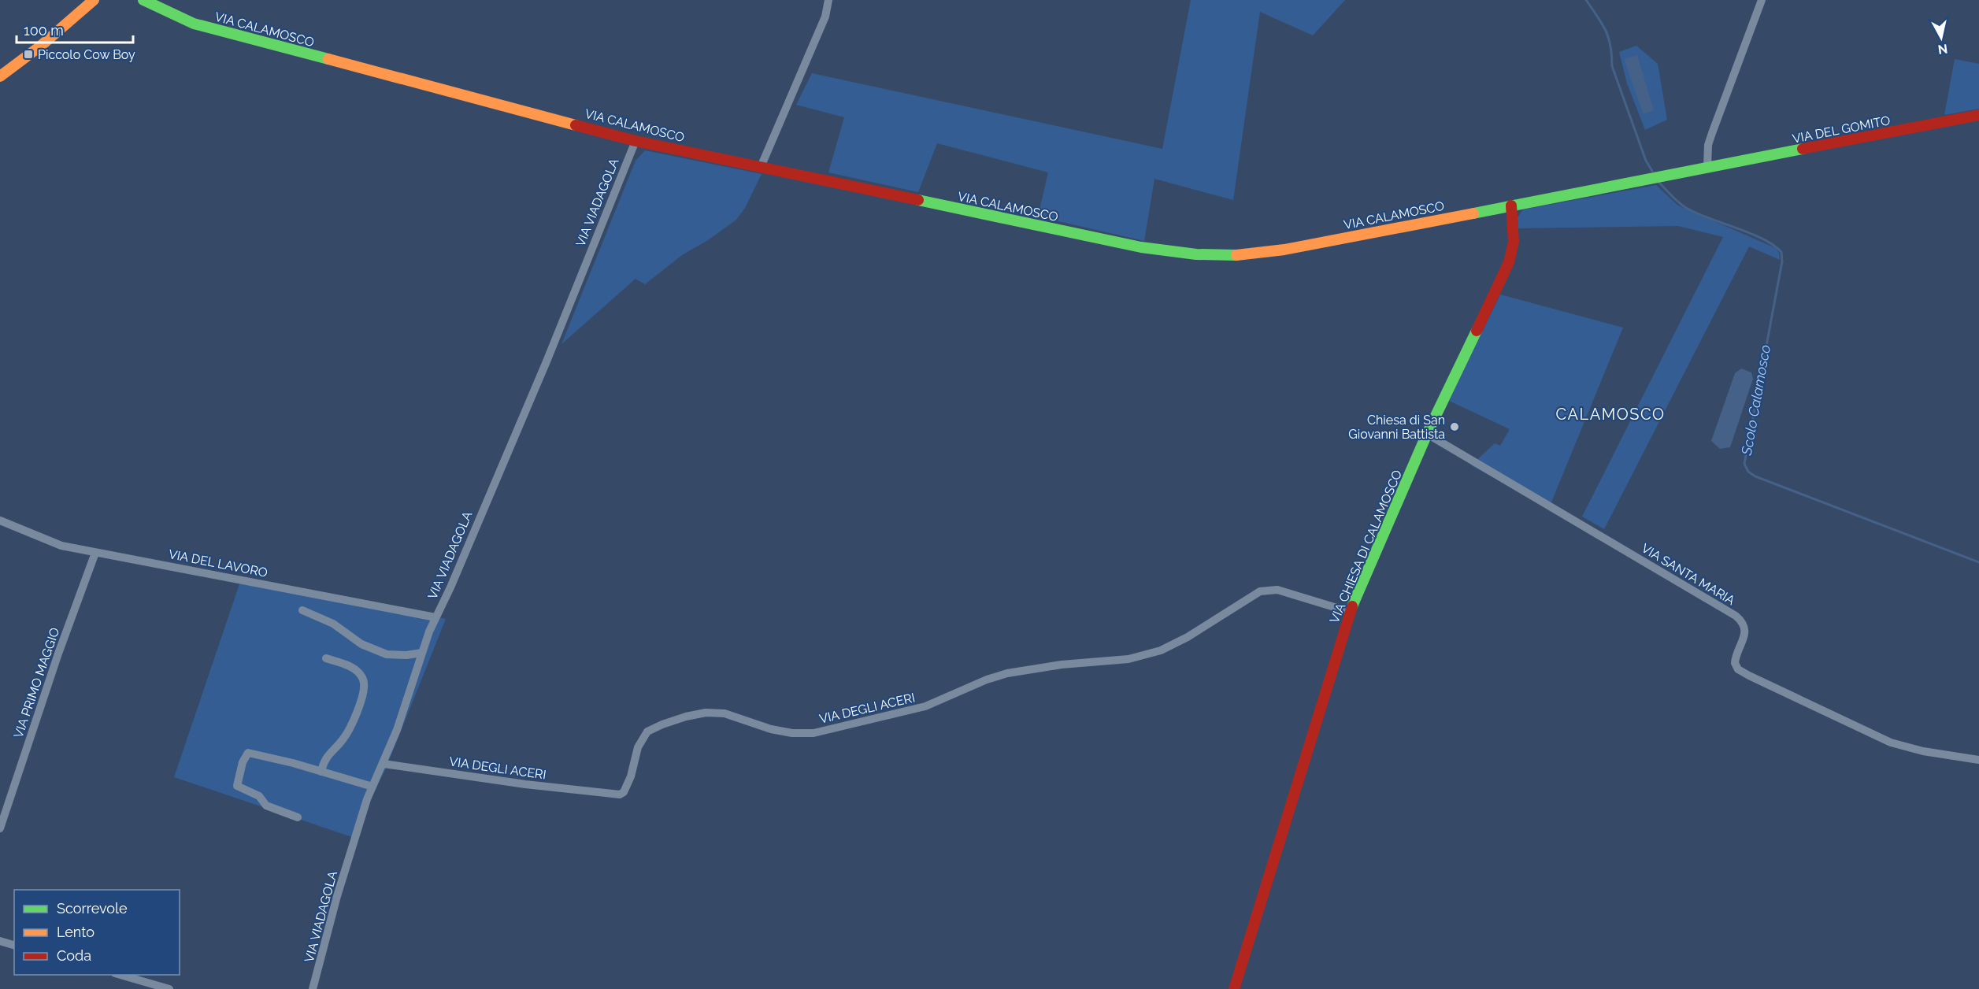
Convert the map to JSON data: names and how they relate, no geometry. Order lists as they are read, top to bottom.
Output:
{
  "streets": {
    "street": [
      "VIA CALAMOSCO",
      "VIA DEL GOMITO",
      "VIA VIADAGOLA",
      "VIA CHIESA DI CALAMOSCO",
      "VIA DEL LAVORO",
      "VIA SANTA MARIA",
      "VIA PRIMO MAGGIO",
      "VIA DEGLI ACERI"
    ]
  },
  "crossings": [
    ["VIA CALAMOSCO", "VIA DEL GOMITO"],
    ["VIA CALAMOSCO", "VIA VIADAGOLA"],
    ["VIA CALAMOSCO", "VIA CHIESA DI CALAMOSCO"],
    ["VIA VIADAGOLA", "VIA DEL LAVORO"],
    ["VIA VIADAGOLA", "VIA DEGLI ACERI"],
    ["VIA CHIESA DI CALAMOSCO", "VIA SANTA MARIA"],
    ["VIA CHIESA DI CALAMOSCO", "VIA DEGLI ACERI"],
    ["VIA DEL LAVORO", "VIA PRIMO MAGGIO"]
  ],
  "districts": ["CALAMOSCO"],
  "water": ["Scolo Calamosco"],
  "places": {
    "transit": ["Piccolo Cow Boy"],
    "other": ["Chiesa di San Giovanni Battista"]
  },
  "legend": ["Scorrevole", "Lento", "Coda"],
  "scale_bar": "100 m",
  "north": "bottom"
}
